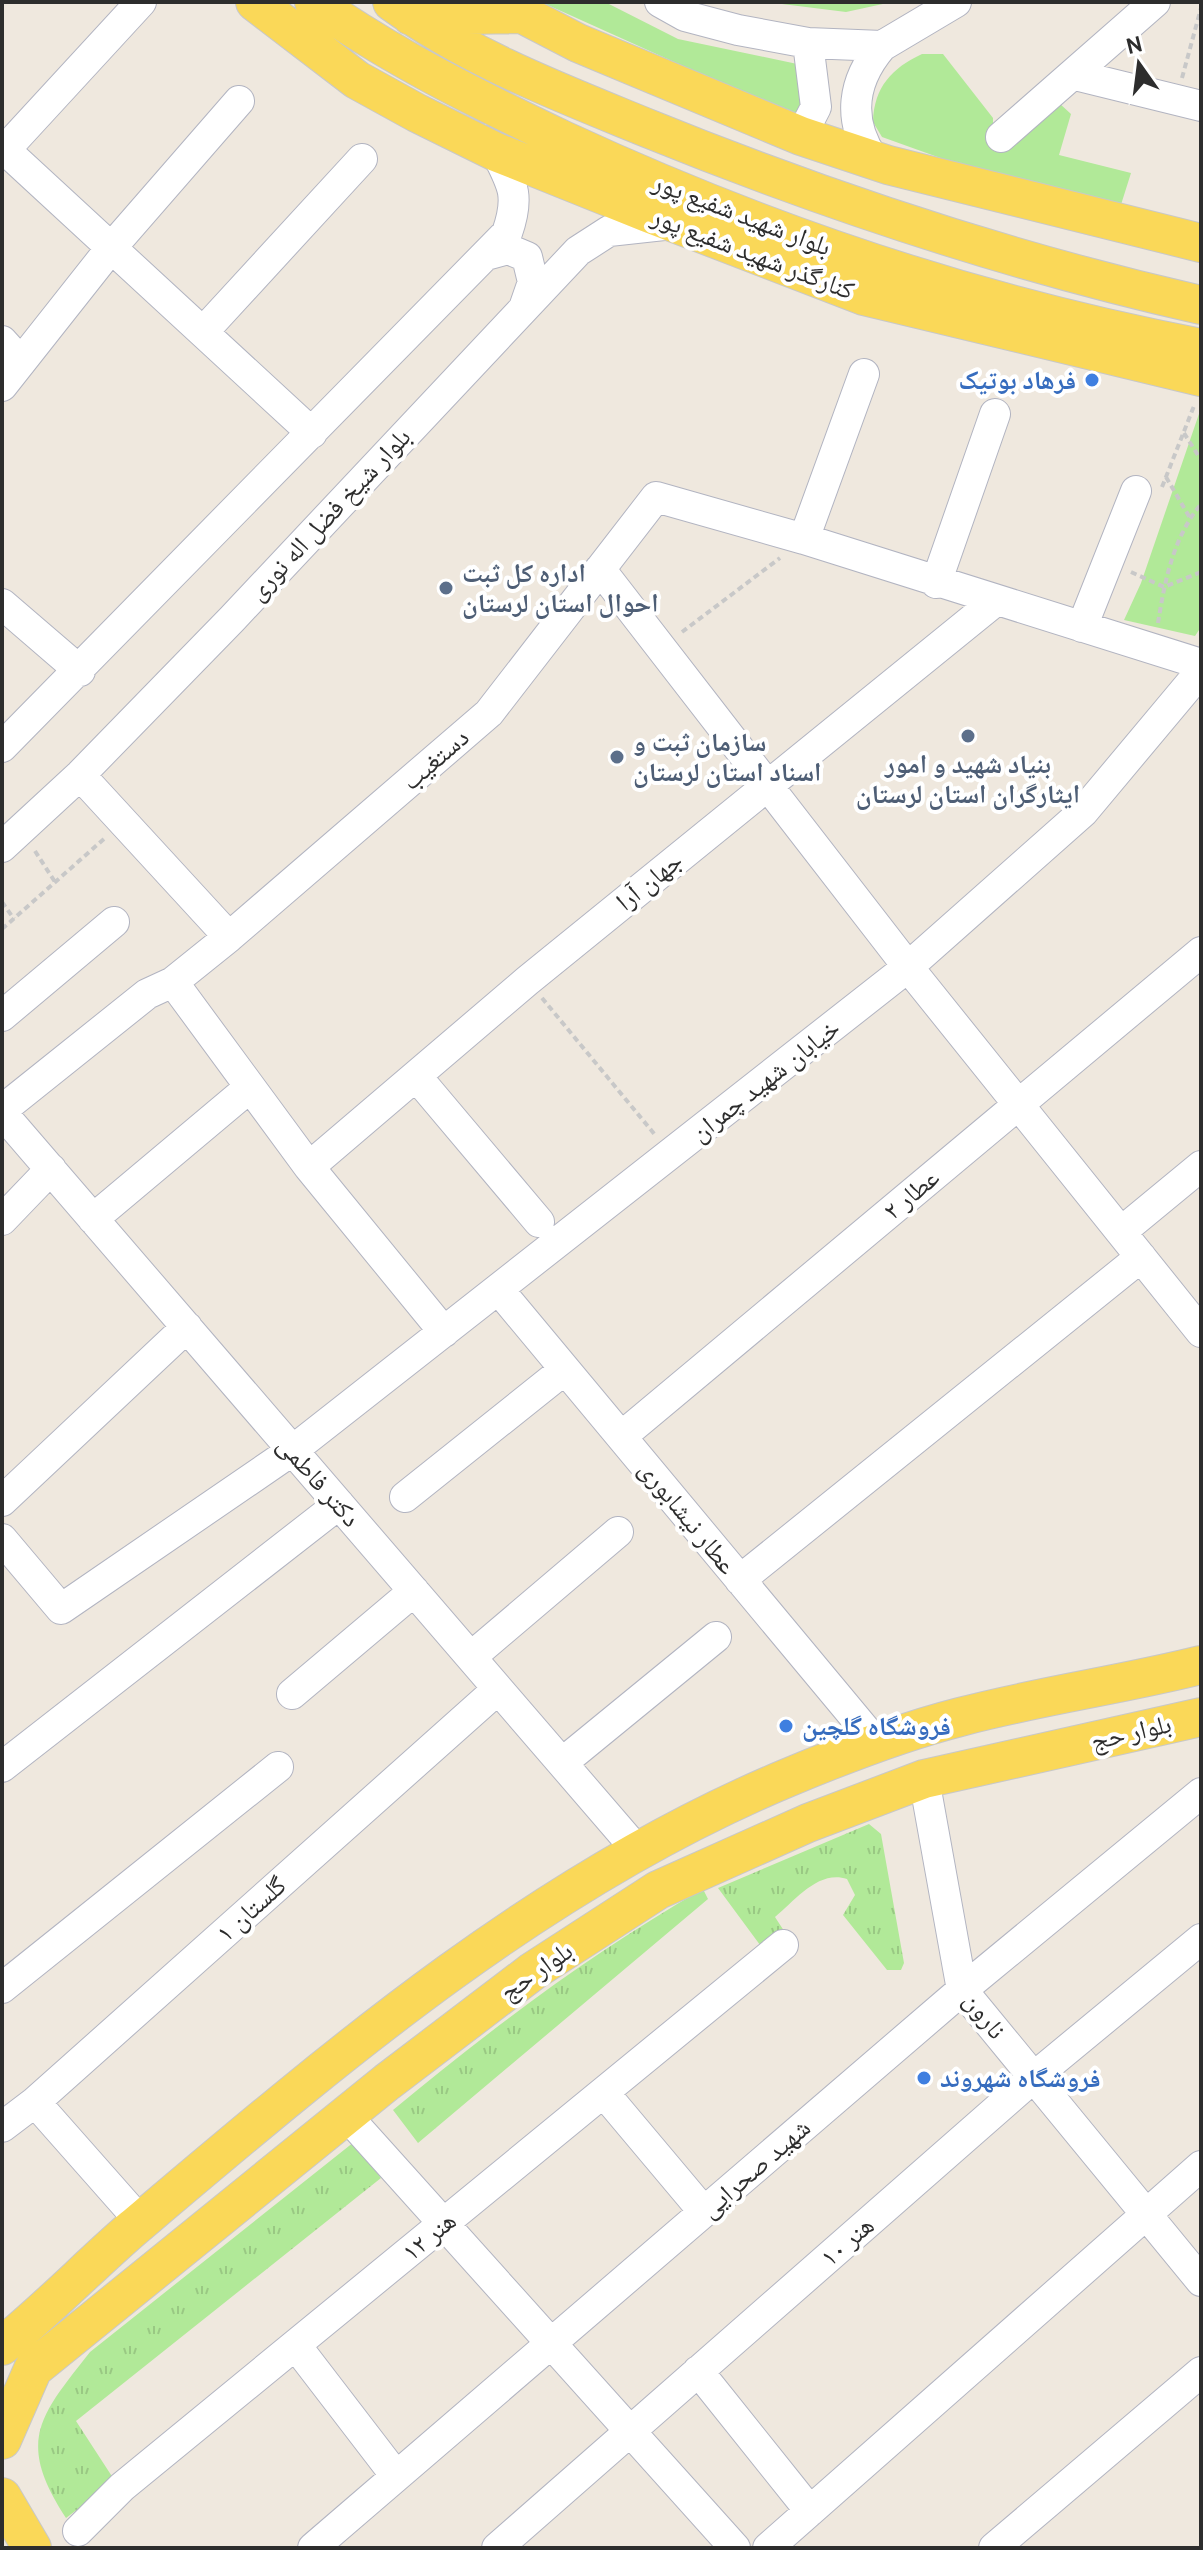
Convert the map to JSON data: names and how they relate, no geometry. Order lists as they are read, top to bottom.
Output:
{
  "streets": {
    "main road": ["بلوار شهید شفیع پور", "کنارگذر شهید شفیع پور", "بلوار حج"],
    "street": [
      "بلوار شیخ فضل اله نوری",
      "دستغیب",
      "جهان آرا",
      "خیابان شهید چمران",
      "عطار ۲",
      "دکتر فاطمی",
      "عطار نیشابوری",
      "گلستان ۱",
      "نارون",
      "شهید صحرایی",
      "هنر ۱۲",
      "هنر ۱۰"
    ]
  },
  "crossings": [
    ["کنارگذر شهید شفیع پور", "بلوار شیخ فضل اله نوری"],
    ["دستغیب", "دکتر فاطمی"],
    ["خیابان شهید چمران", "دکتر فاطمی"],
    ["خیابان شهید چمران", "عطار نیشابوری"],
    ["عطار ۲", "عطار نیشابوری"],
    ["دکتر فاطمی", "بلوار حج"],
    ["دکتر فاطمی", "گلستان ۱"],
    ["عطار نیشابوری", "بلوار حج"],
    ["بلوار حج", "نارون"],
    ["نارون", "شهید صحرایی"],
    ["نارون", "هنر ۱۰"]
  ],
  "places": [
    "فرهاد بوتیک",
    "اداره کل ثبت احوال استان لرستان",
    "بنیاد شهید و امور ایثارگران استان لرستان",
    "سازمان ثبت و اسناد استان لرستان",
    "فروشگاه گلچین",
    "فروشگاه شهروند"
  ],
  "north": "top"
}
